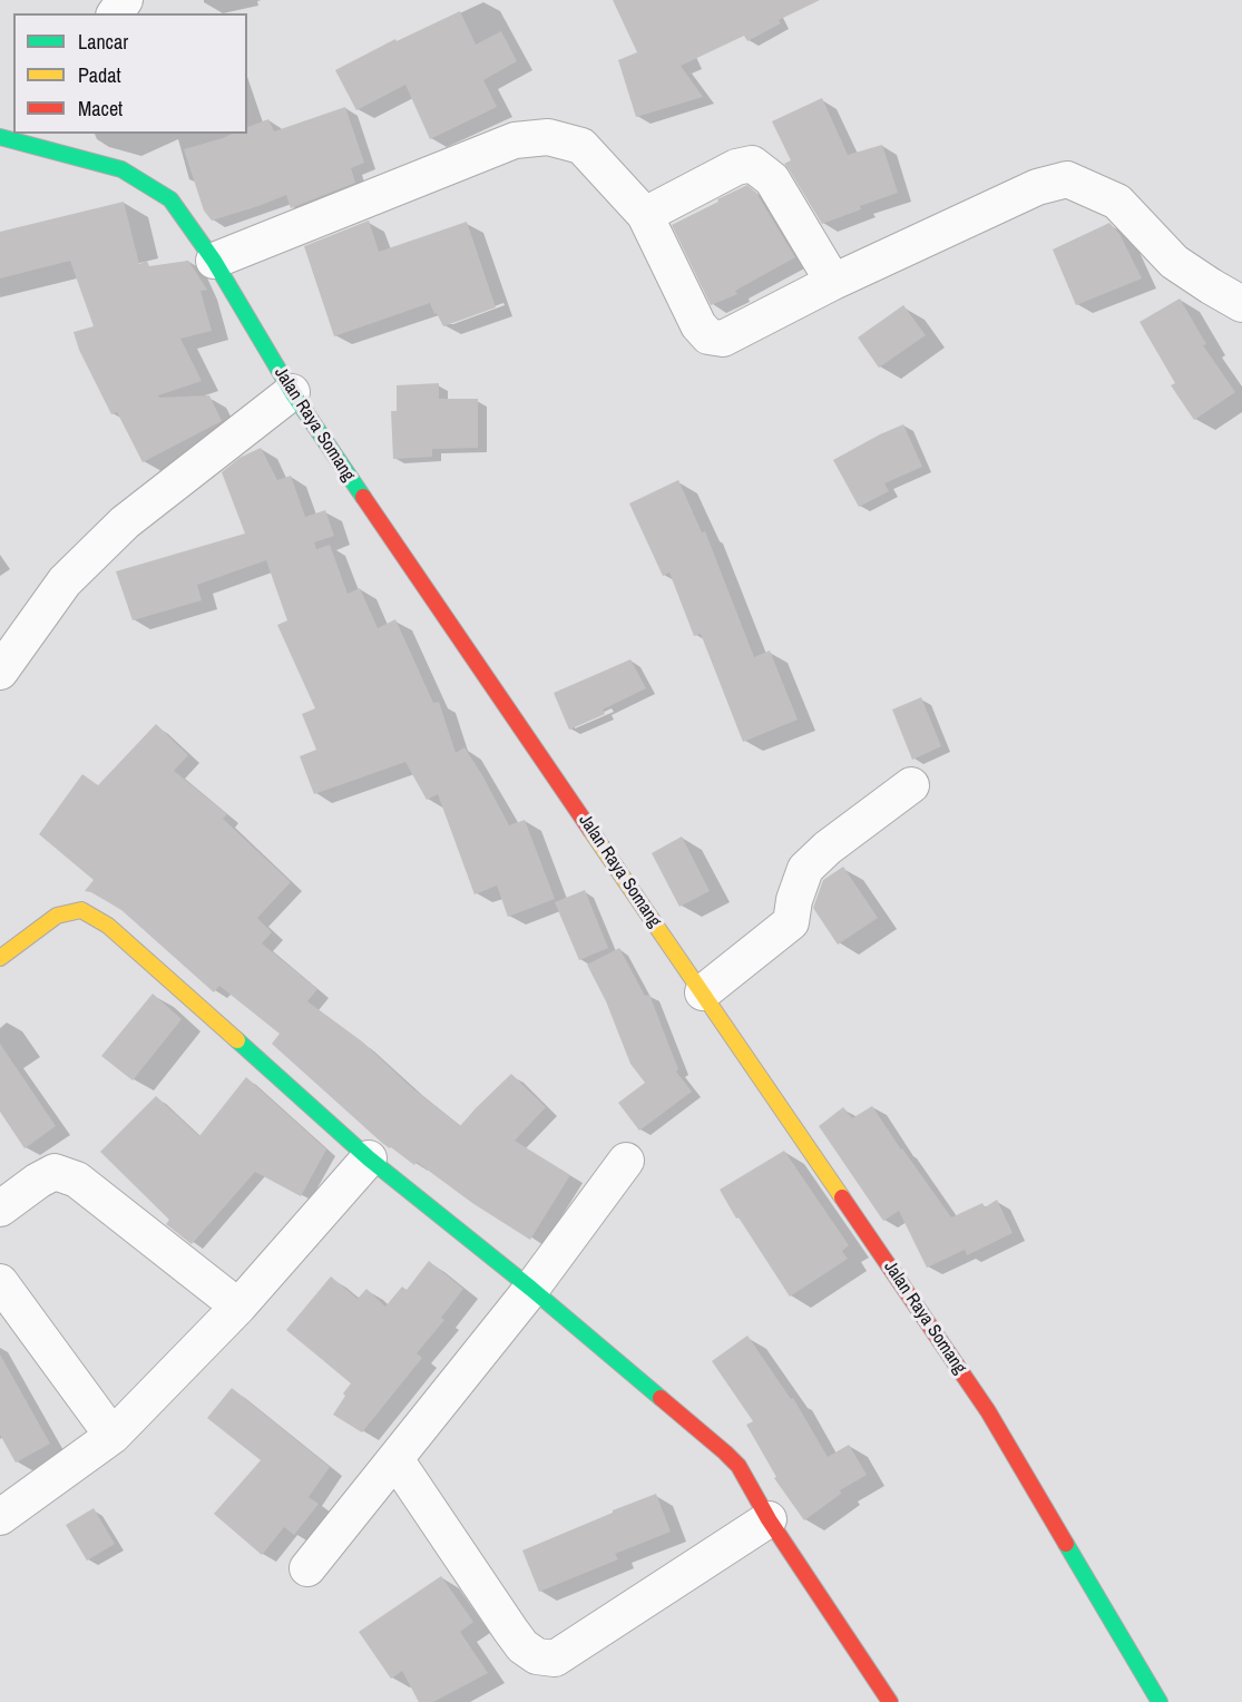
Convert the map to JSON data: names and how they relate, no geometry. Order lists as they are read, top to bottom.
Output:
{
  "streets": {
    "street": ["Jalan Raya Somang"]
  },
  "legend": ["Lancar", "Padat", "Macet"]
}
